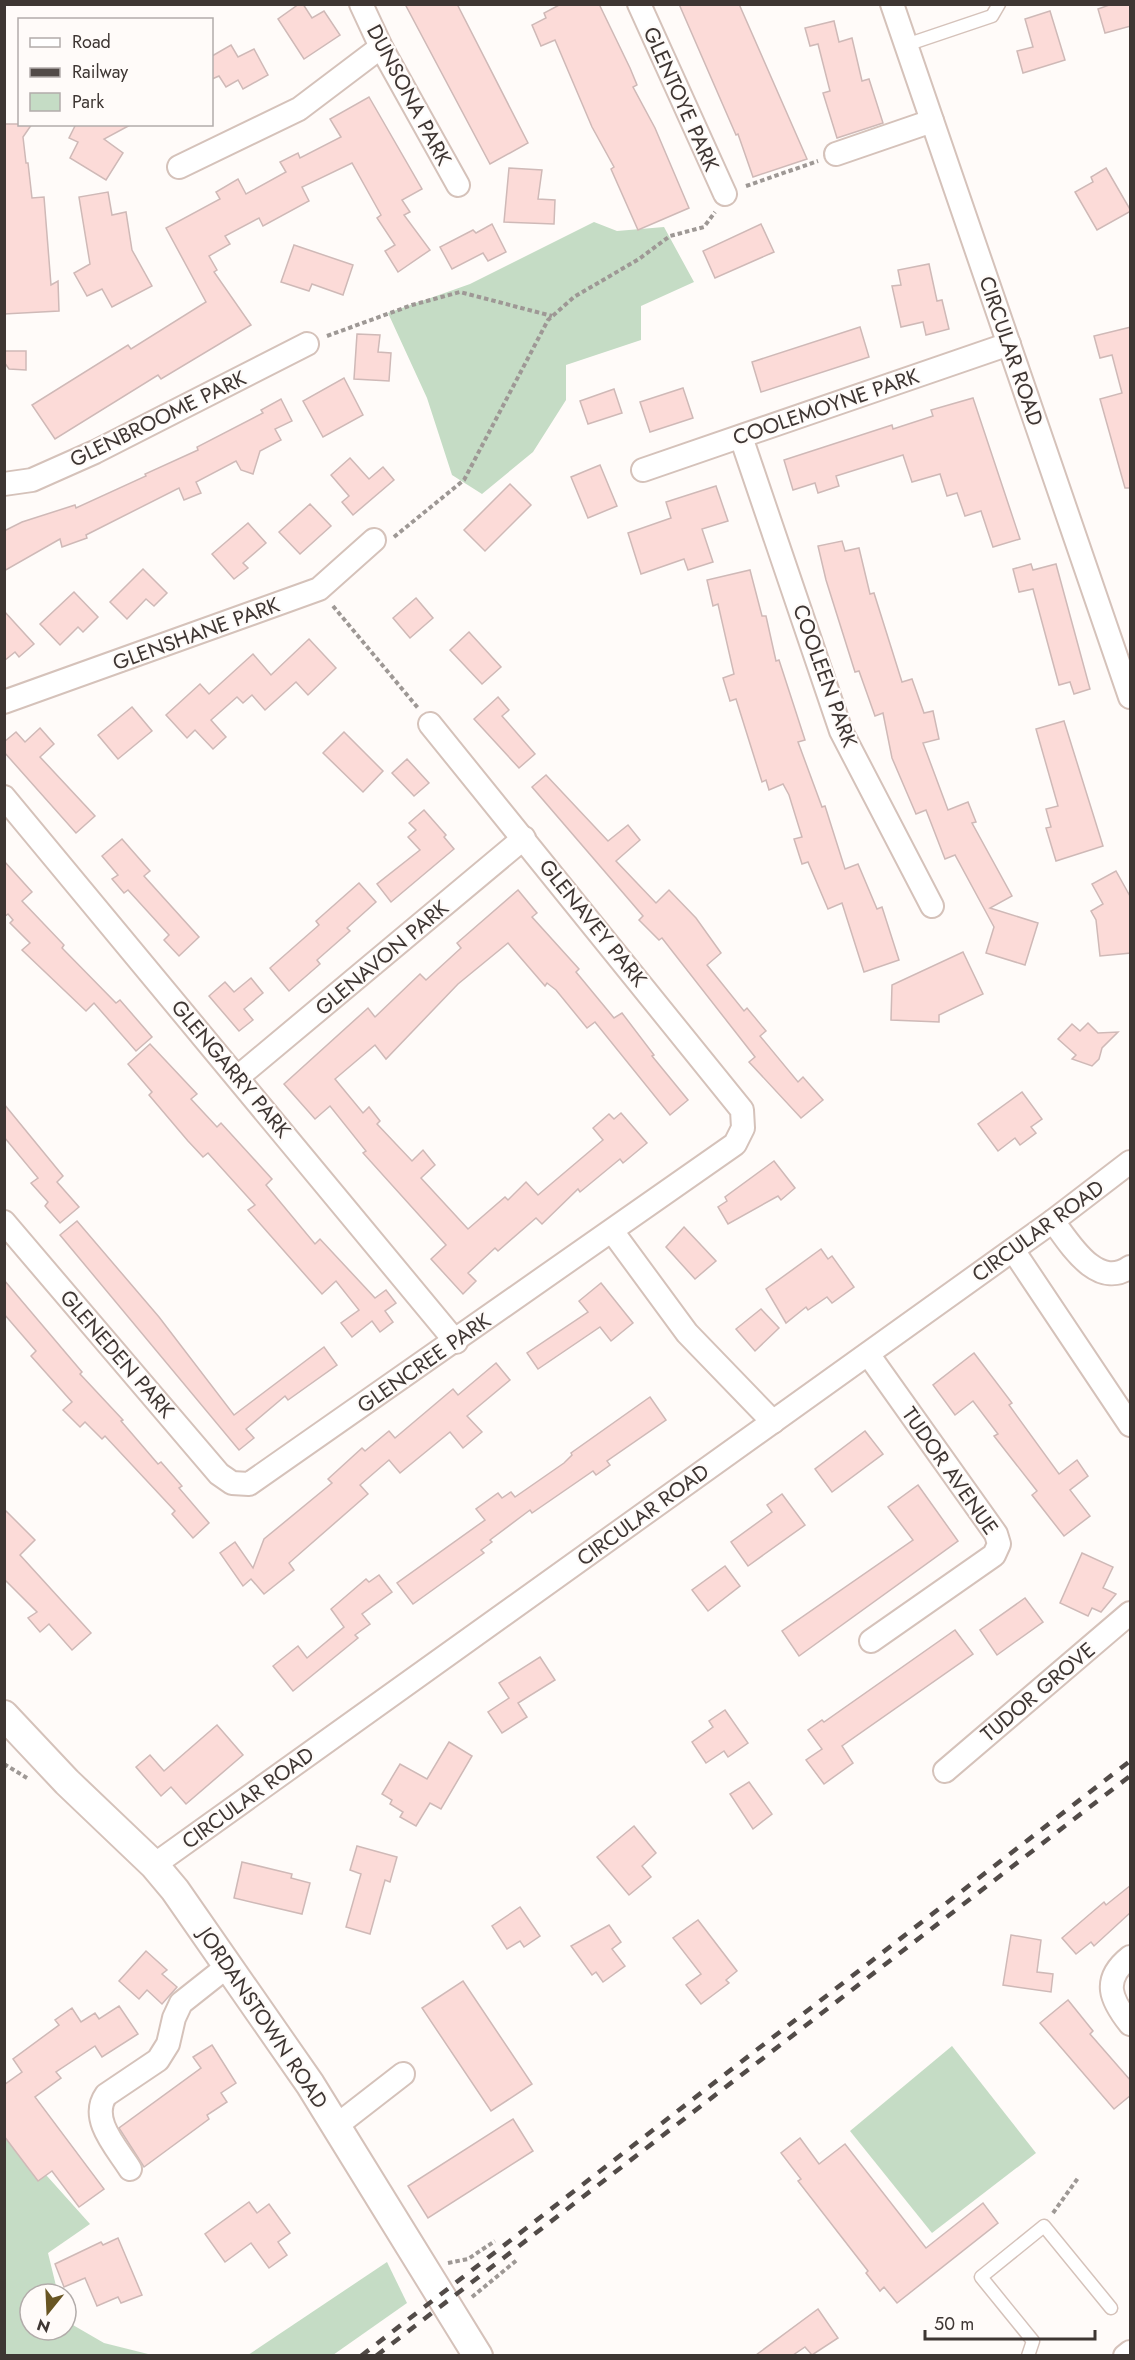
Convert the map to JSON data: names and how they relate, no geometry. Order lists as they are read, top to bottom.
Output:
{
  "streets": {
    "street": [
      "DUNSONA PARK",
      "GLENTOYE PARK",
      "CIRCULAR ROAD",
      "COOLEMOYNE PARK",
      "GLENBROOME PARK",
      "GLENSHANE PARK",
      "COOLEEN PARK",
      "GLENAVEY PARK",
      "GLENAVON PARK",
      "GLENGARRY PARK",
      "GLENEDEN PARK",
      "GLENCREE PARK",
      "TUDOR AVENUE",
      "TUDOR GROVE",
      "JORDANSTOWN ROAD"
    ]
  },
  "crossings": [
    ["CIRCULAR ROAD", "COOLEMOYNE PARK"],
    ["CIRCULAR ROAD", "TUDOR AVENUE"],
    ["CIRCULAR ROAD", "JORDANSTOWN ROAD"],
    ["COOLEMOYNE PARK", "COOLEEN PARK"],
    ["GLENAVEY PARK", "GLENAVON PARK"],
    ["GLENAVEY PARK", "GLENCREE PARK"],
    ["GLENAVON PARK", "GLENGARRY PARK"],
    ["GLENGARRY PARK", "GLENCREE PARK"],
    ["GLENEDEN PARK", "GLENCREE PARK"]
  ],
  "legend": ["Road", "Railway", "Park"],
  "scale_bar": "50 m",
  "north": "bottom"
}
